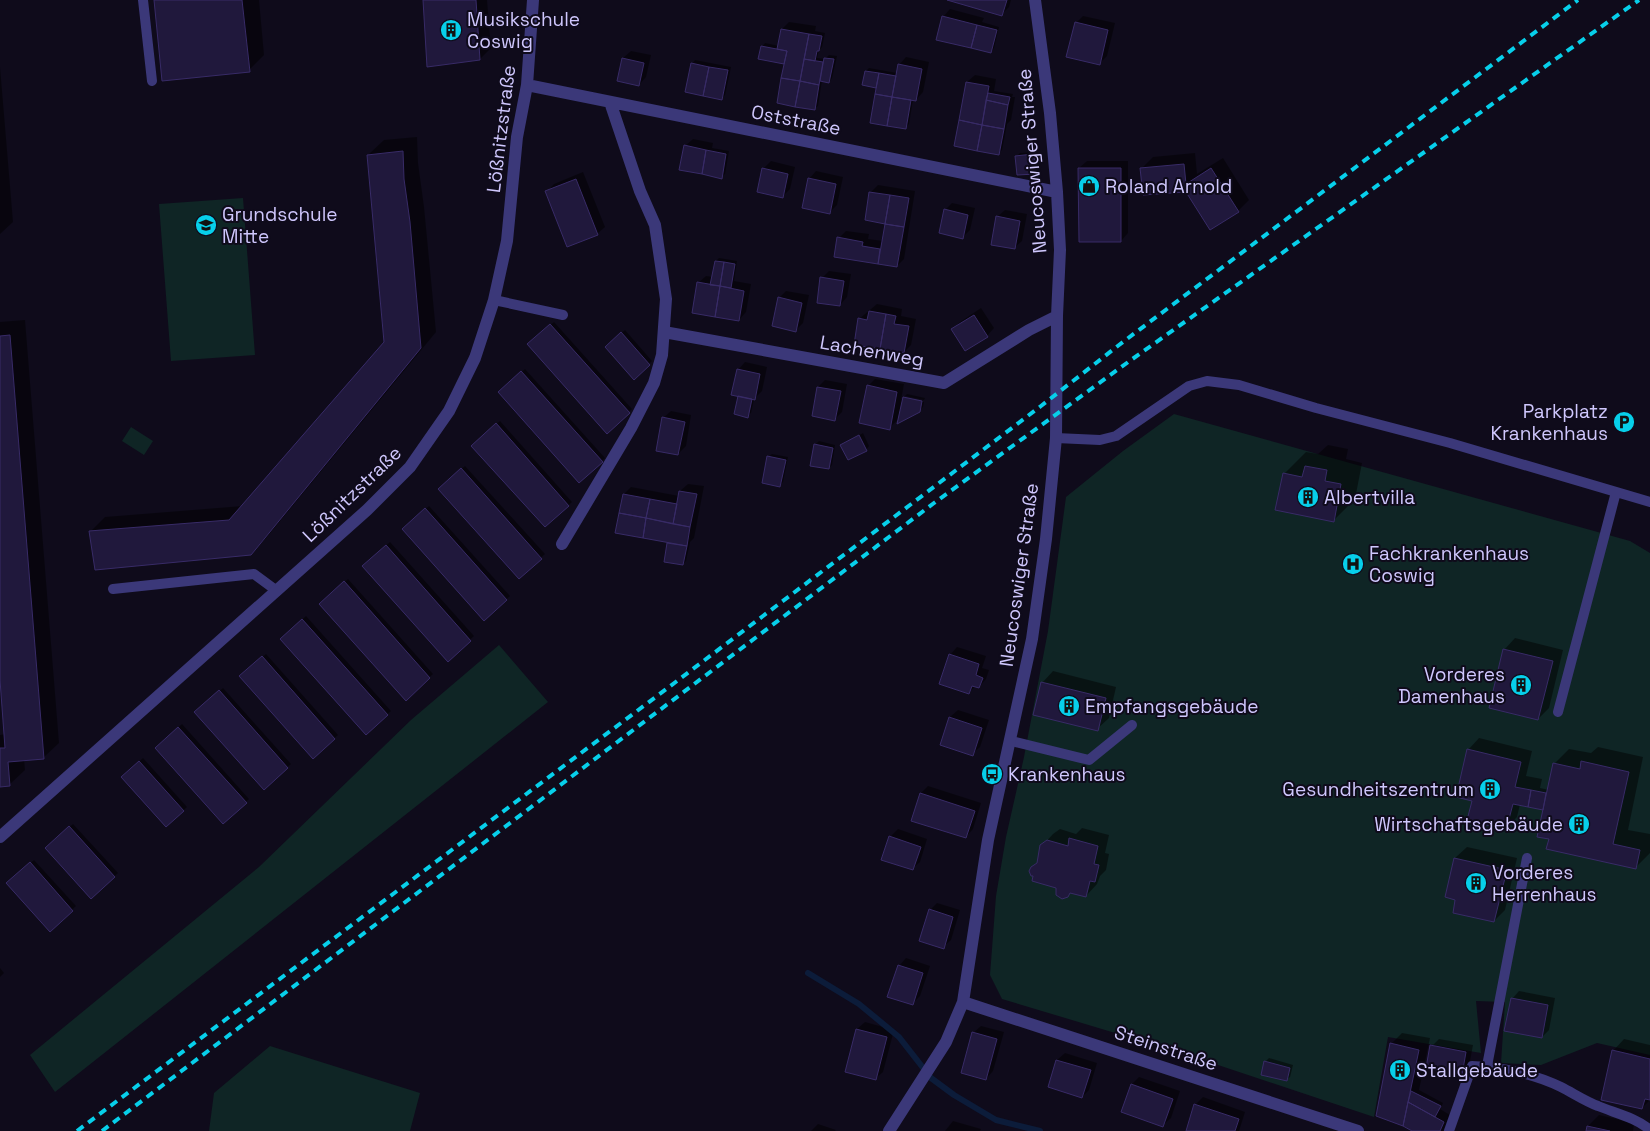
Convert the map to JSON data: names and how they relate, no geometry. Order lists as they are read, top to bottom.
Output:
{
  "streets": {
    "street": [
      "Oststraße",
      "Lößnitzstraße",
      "Neucoswiger Straße",
      "Lachenweg",
      "Steinstraße"
    ]
  },
  "crossings": [
    ["Oststraße", "Lößnitzstraße"],
    ["Oststraße", "Neucoswiger Straße"],
    ["Neucoswiger Straße", "Lachenweg"],
    ["Neucoswiger Straße", "Steinstraße"]
  ],
  "places": {
    "building": [
      "Musikschule Coswig",
      "Albertvilla",
      "Vorderes Damenhaus",
      "Empfangsgebäude",
      "Gesundheitszentrum",
      "Wirtschaftsgebäude",
      "Vorderes Herrenhaus",
      "Stallgebäude"
    ],
    "shop": ["Roland Arnold"],
    "school or university": ["Grundschule Mitte"],
    "parking": ["Parkplatz Krankenhaus"],
    "hospital": ["Fachkrankenhaus Coswig"],
    "bus stop": ["Krankenhaus"]
  }
}
